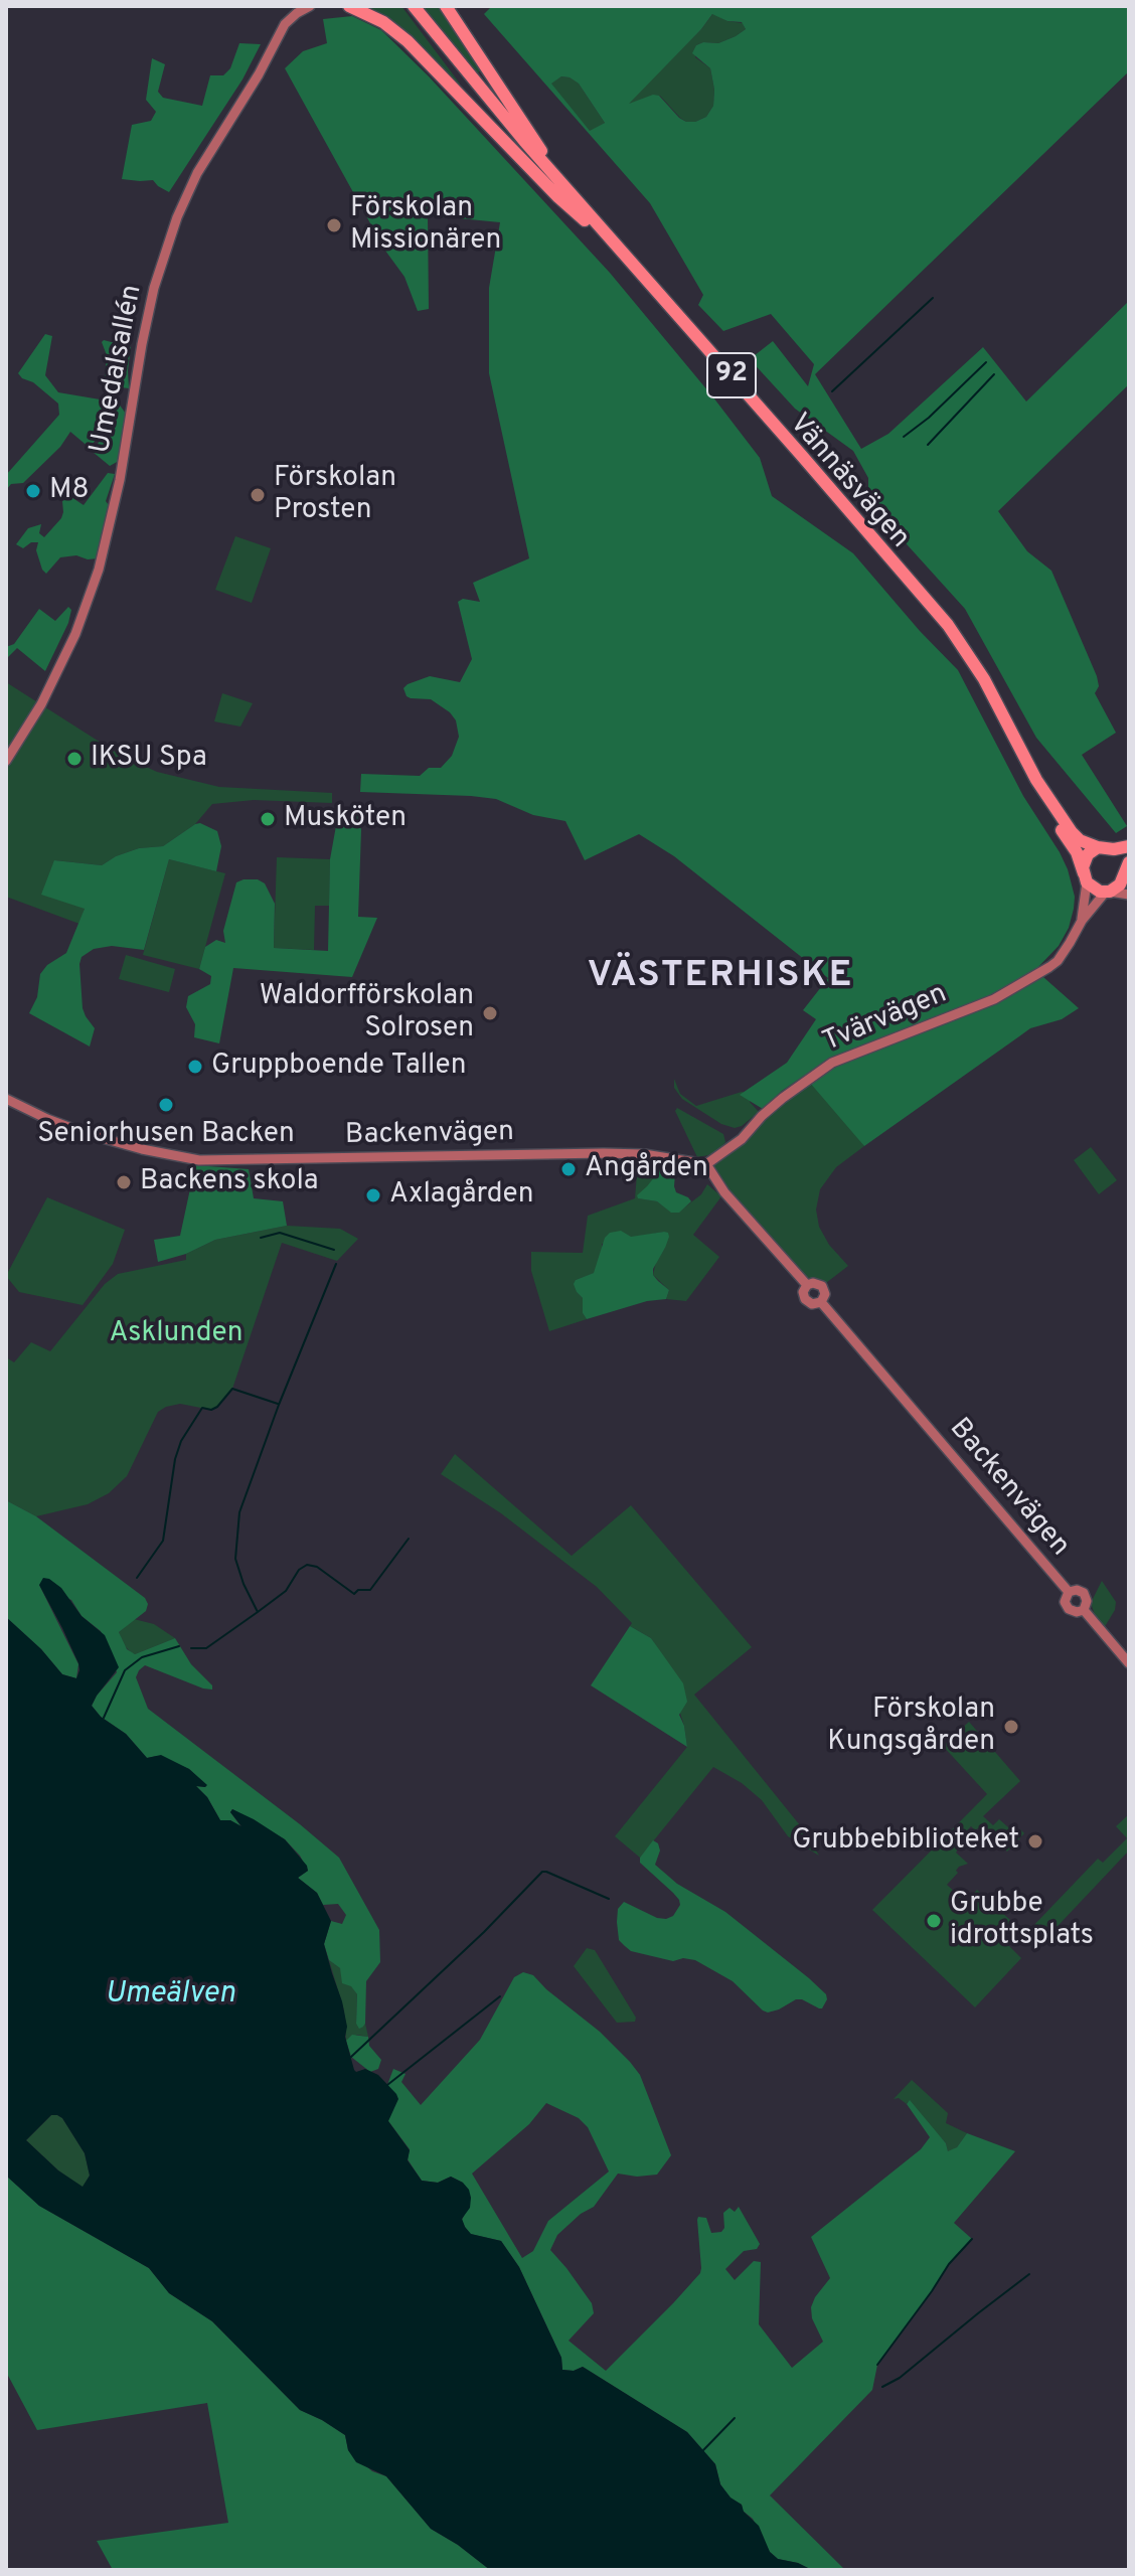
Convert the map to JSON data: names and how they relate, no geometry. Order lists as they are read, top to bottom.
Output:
{
  "streets": {
    "highway": ["92", "Vännäsvägen"],
    "street": ["Umedalsallén", "Tvärvägen", "Backenvägen"]
  },
  "crossings": [
    ["92", "Vännäsvägen"],
    ["92", "Tvärvägen"],
    ["Vännäsvägen", "Tvärvägen"],
    ["Tvärvägen", "Backenvägen"]
  ],
  "districts": ["VÄSTERHISKE"],
  "water": ["Umeälven"],
  "parks": ["Asklunden"],
  "places": [
    "Förskolan Missionären",
    "M8",
    "Förskolan Prosten",
    "IKSU Spa",
    "Musköten",
    "Waldorfförskolan Solrosen",
    "Gruppboende Tallen",
    "Seniorhusen Backen",
    "Angården",
    "Backens skola",
    "Axlagården",
    "Förskolan Kungsgården",
    "Grubbebiblioteket",
    "Grubbe idrottsplats"
  ]
}
